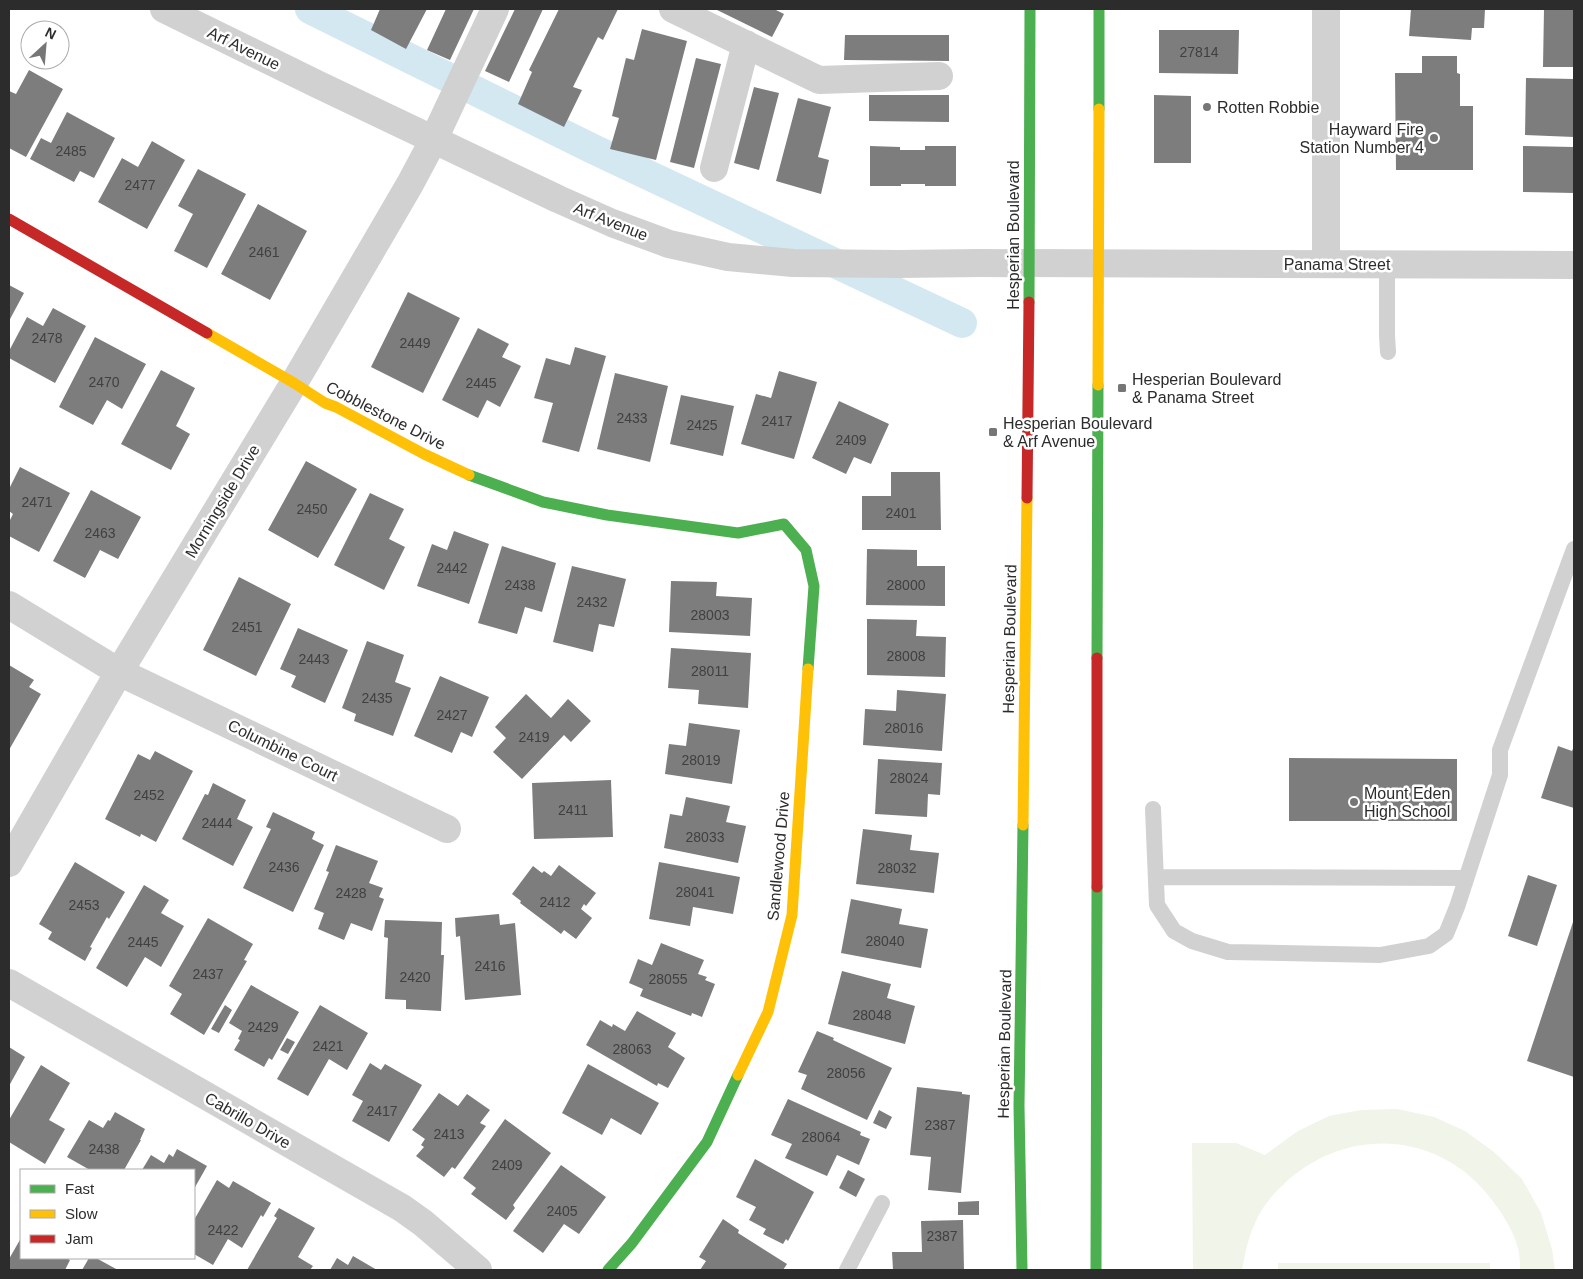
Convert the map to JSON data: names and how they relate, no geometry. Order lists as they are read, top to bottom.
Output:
{
  "streets": {
    "main road": ["Hesperian Boulevard", "Cobblestone Drive", "Sandlewood Drive"],
    "street": [
      "Arf Avenue",
      "Panama Street",
      "Morningside Drive",
      "Columbine Court",
      "Cabrillo Drive"
    ]
  },
  "crossings": [
    ["Arf Avenue", "Hesperian Boulevard"],
    ["Arf Avenue", "Panama Street"],
    ["Arf Avenue", "Morningside Drive"],
    ["Cobblestone Drive", "Morningside Drive"],
    ["Cobblestone Drive", "Sandlewood Drive"],
    ["Morningside Drive", "Columbine Court"]
  ],
  "places": {
    "other": ["Rotten Robbie", "Hayward Fire Station Number 4", "Mount Eden High School"],
    "transit": ["Hesperian Boulevard & Panama Street", "Hesperian Boulevard & Arf Avenue"]
  },
  "house_numbers": [
    "27814",
    "2485",
    "2477",
    "2461",
    "2478",
    "2449",
    "2470",
    "2445",
    "2433",
    "2417",
    "2425",
    "2409",
    "2471",
    "2450",
    "2401",
    "2463",
    "2442",
    "2438",
    "28000",
    "2432",
    "28003",
    "2451",
    "28008",
    "2443",
    "28011",
    "2435",
    "2427",
    "28016",
    "2419",
    "28019",
    "28024",
    "2452",
    "2411",
    "2444",
    "28033",
    "2436",
    "28032",
    "28041",
    "2428",
    "2412",
    "2453",
    "28040",
    "2445",
    "2416",
    "2437",
    "2420",
    "28055",
    "28048",
    "2429",
    "2421",
    "28063",
    "28056",
    "2417",
    "2387",
    "2413",
    "28064",
    "2438",
    "2409",
    "2405",
    "2422",
    "2387"
  ],
  "legend": ["Fast", "Slow", "Jam"],
  "north": "top right"
}
